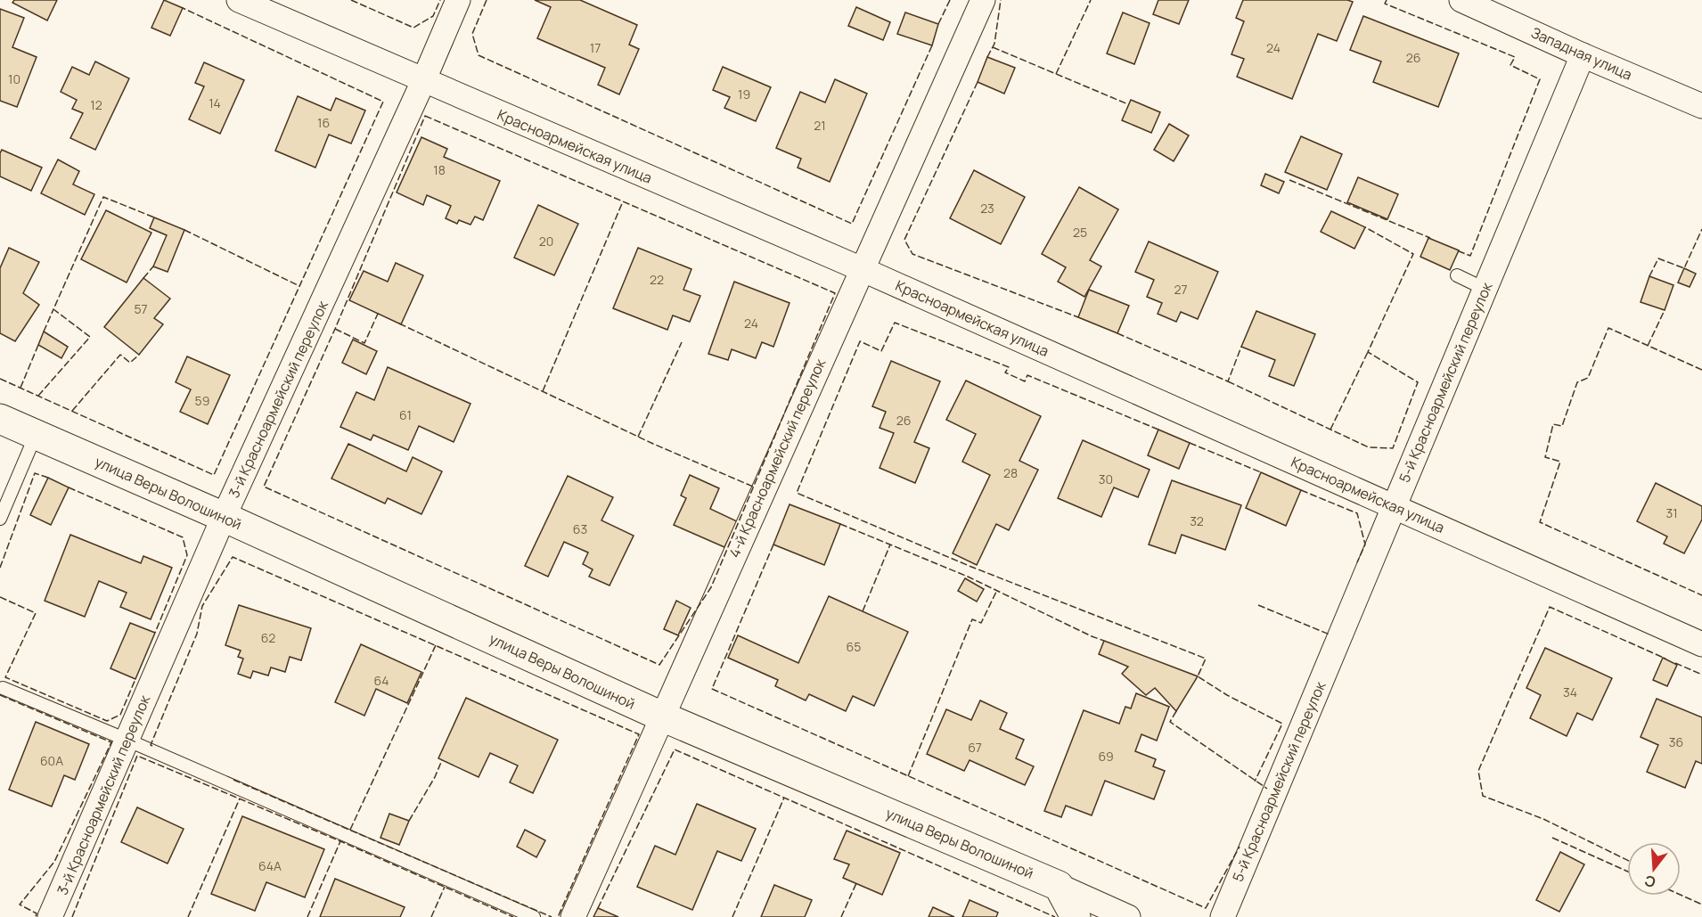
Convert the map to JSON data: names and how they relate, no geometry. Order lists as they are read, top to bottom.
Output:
{
  "streets": {
    "street": [
      "Западная улица",
      "Красноармейская улица",
      "5-й Красноармейский переулок",
      "3-й Красноармейский переулок",
      "4-й Красноармейский переулок",
      "улица Веры Волошиной"
    ]
  },
  "crossings": [
    ["Западная улица", "5-й Красноармейский переулок"],
    ["Красноармейская улица", "5-й Красноармейский переулок"],
    ["Красноармейская улица", "3-й Красноармейский переулок"],
    ["Красноармейская улица", "4-й Красноармейский переулок"],
    ["3-й Красноармейский переулок", "улица Веры Волошиной"],
    ["4-й Красноармейский переулок", "улица Веры Волошиной"]
  ],
  "house_numbers": [
    "17",
    "24",
    "26",
    "10",
    "19",
    "14",
    "12",
    "16",
    "21",
    "18",
    "23",
    "25",
    "20",
    "22",
    "27",
    "57",
    "24",
    "59",
    "61",
    "26",
    "28",
    "30",
    "31",
    "32",
    "63",
    "62",
    "65",
    "64",
    "34",
    "36",
    "67",
    "69",
    "60А",
    "64А"
  ],
  "north": "bottom"
}
